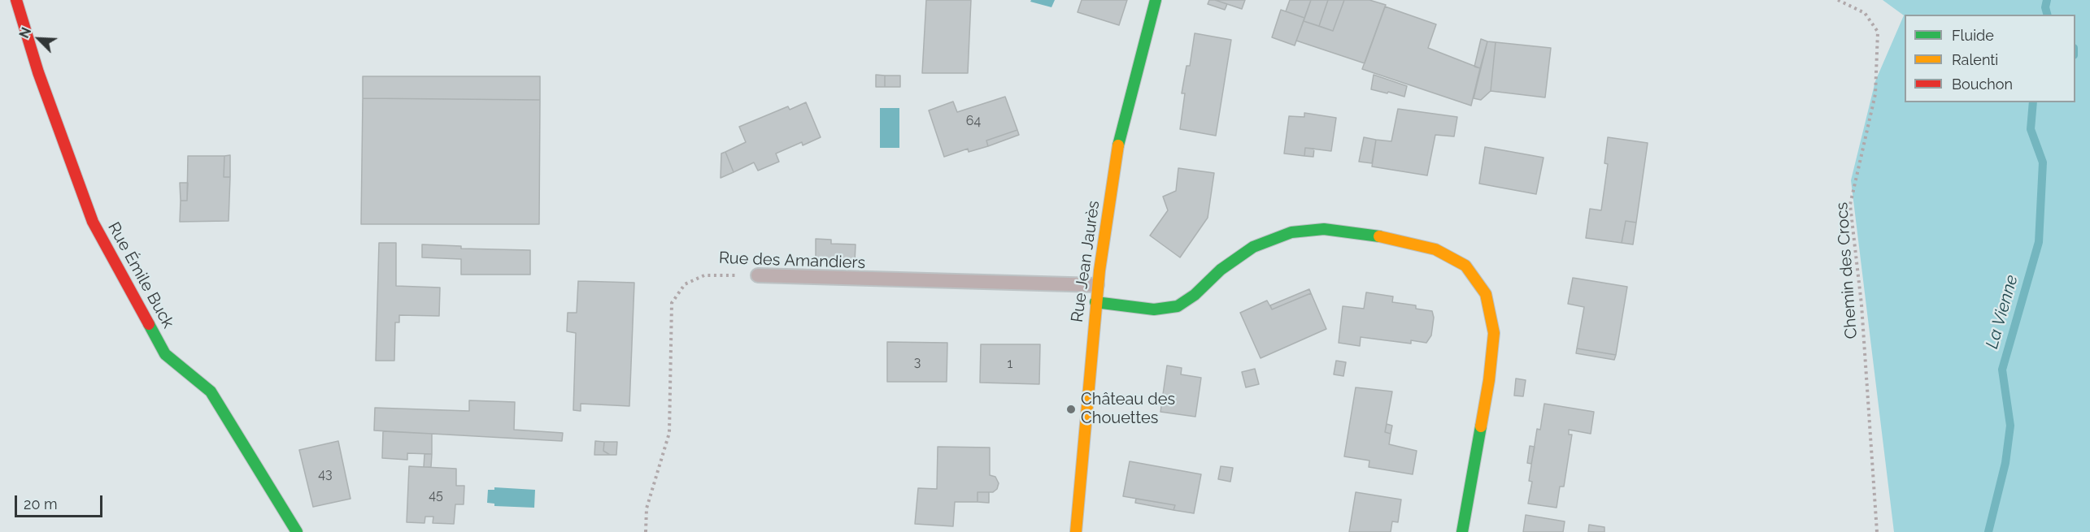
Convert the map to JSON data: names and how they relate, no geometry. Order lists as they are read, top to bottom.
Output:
{
  "streets": {
    "street": ["Rue Jean Jaurès", "Rue Émile Buck"],
    "lane": ["Rue des Amandiers"],
    "path": ["Chemin des Crocs"]
  },
  "crossings": [
    ["Rue des Amandiers", "Rue Jean Jaurès"]
  ],
  "water": ["La Vienne"],
  "places": ["Château des Chouettes"],
  "house_numbers": [
    "64",
    "3",
    "1",
    "43",
    "45"
  ],
  "legend": ["Fluide", "Ralenti", "Bouchon"],
  "scale_bar": "20 m",
  "north": "top left"
}
